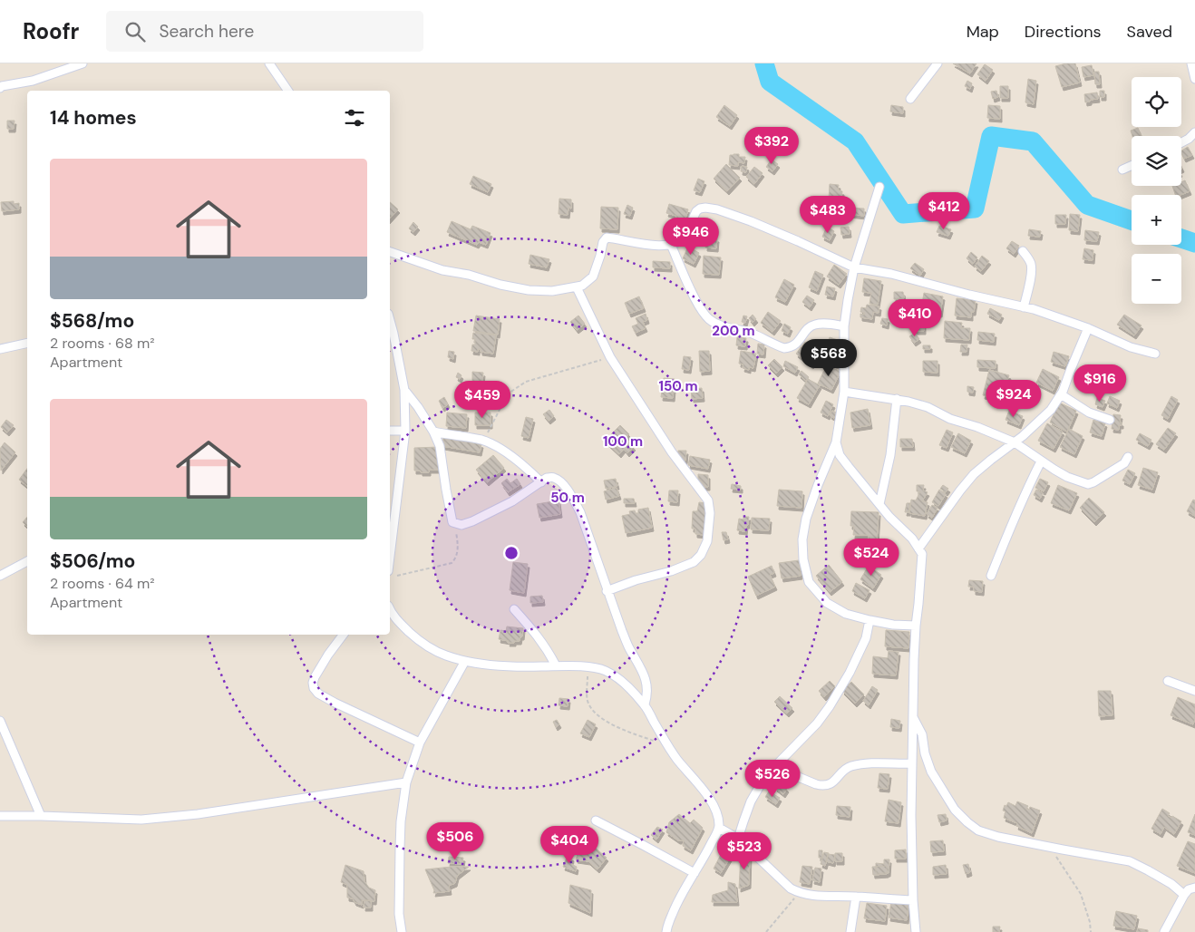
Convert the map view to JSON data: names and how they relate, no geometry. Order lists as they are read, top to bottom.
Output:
{
  "page": {
    "header": "Roofr",
    "search": "Search here",
    "nav": ["Map", "Directions", "Saved"],
    "map_buttons": ["+", "−"],
    "heading": "14 homes",
    "price": [
      "$392",
      "$412",
      "$483",
      "$946",
      "$410",
      "$568",
      "$916",
      "$924",
      "$459",
      "$524",
      "$526",
      "$506",
      "$404",
      "$523"
    ],
    "list": [
      {
        "name": "$568/mo",
        "note": "2 rooms · 68 m² · Apartment"
      },
      {
        "name": "$506/mo",
        "note": "2 rooms · 64 m² · Apartment"
      }
    ]
  },
  "rings": [
    "200 m",
    "150 m",
    "100 m",
    "50 m"
  ]
}
